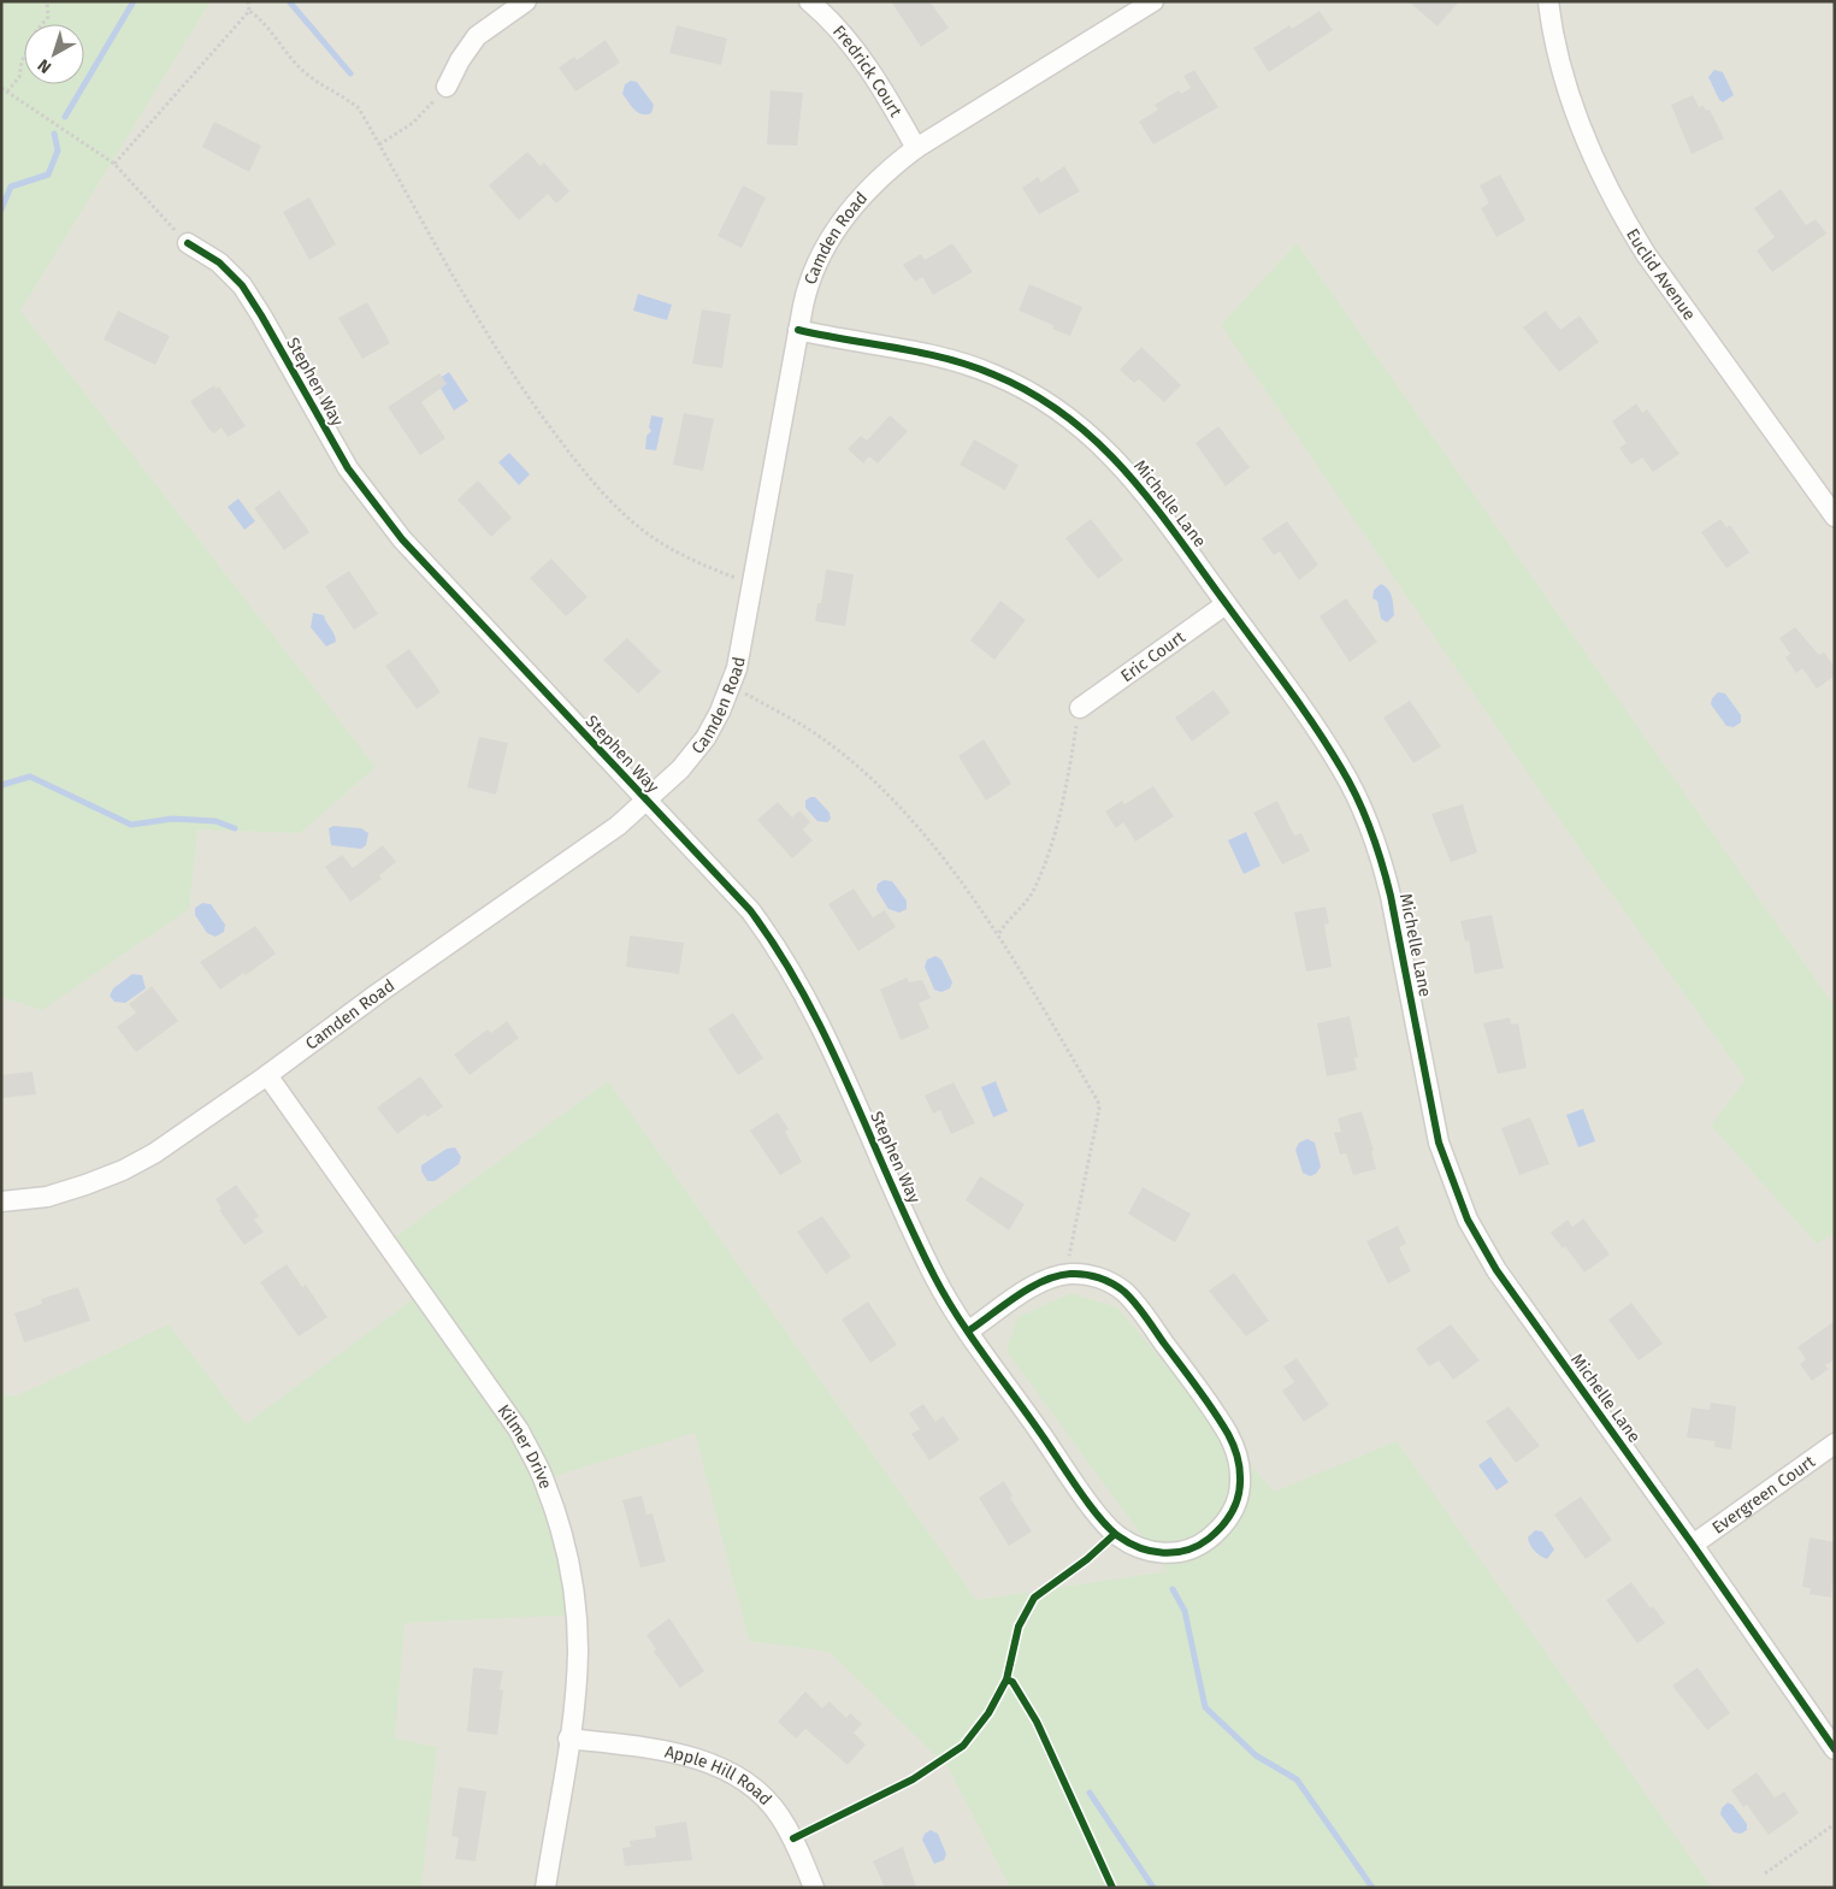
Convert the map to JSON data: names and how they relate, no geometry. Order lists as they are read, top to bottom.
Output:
{
  "streets": {
    "street": [
      "Fredrick Court",
      "Camden Road",
      "Euclid Avenue",
      "Stephen Way",
      "Michelle Lane",
      "Eric Court",
      "Kilmer Drive",
      "Evergreen Court",
      "Apple Hill Road"
    ]
  },
  "crossings": [
    ["Fredrick Court", "Camden Road"],
    ["Camden Road", "Stephen Way"],
    ["Camden Road", "Michelle Lane"],
    ["Camden Road", "Kilmer Drive"],
    ["Michelle Lane", "Eric Court"],
    ["Michelle Lane", "Evergreen Court"],
    ["Kilmer Drive", "Apple Hill Road"]
  ],
  "north": "bottom left"
}
